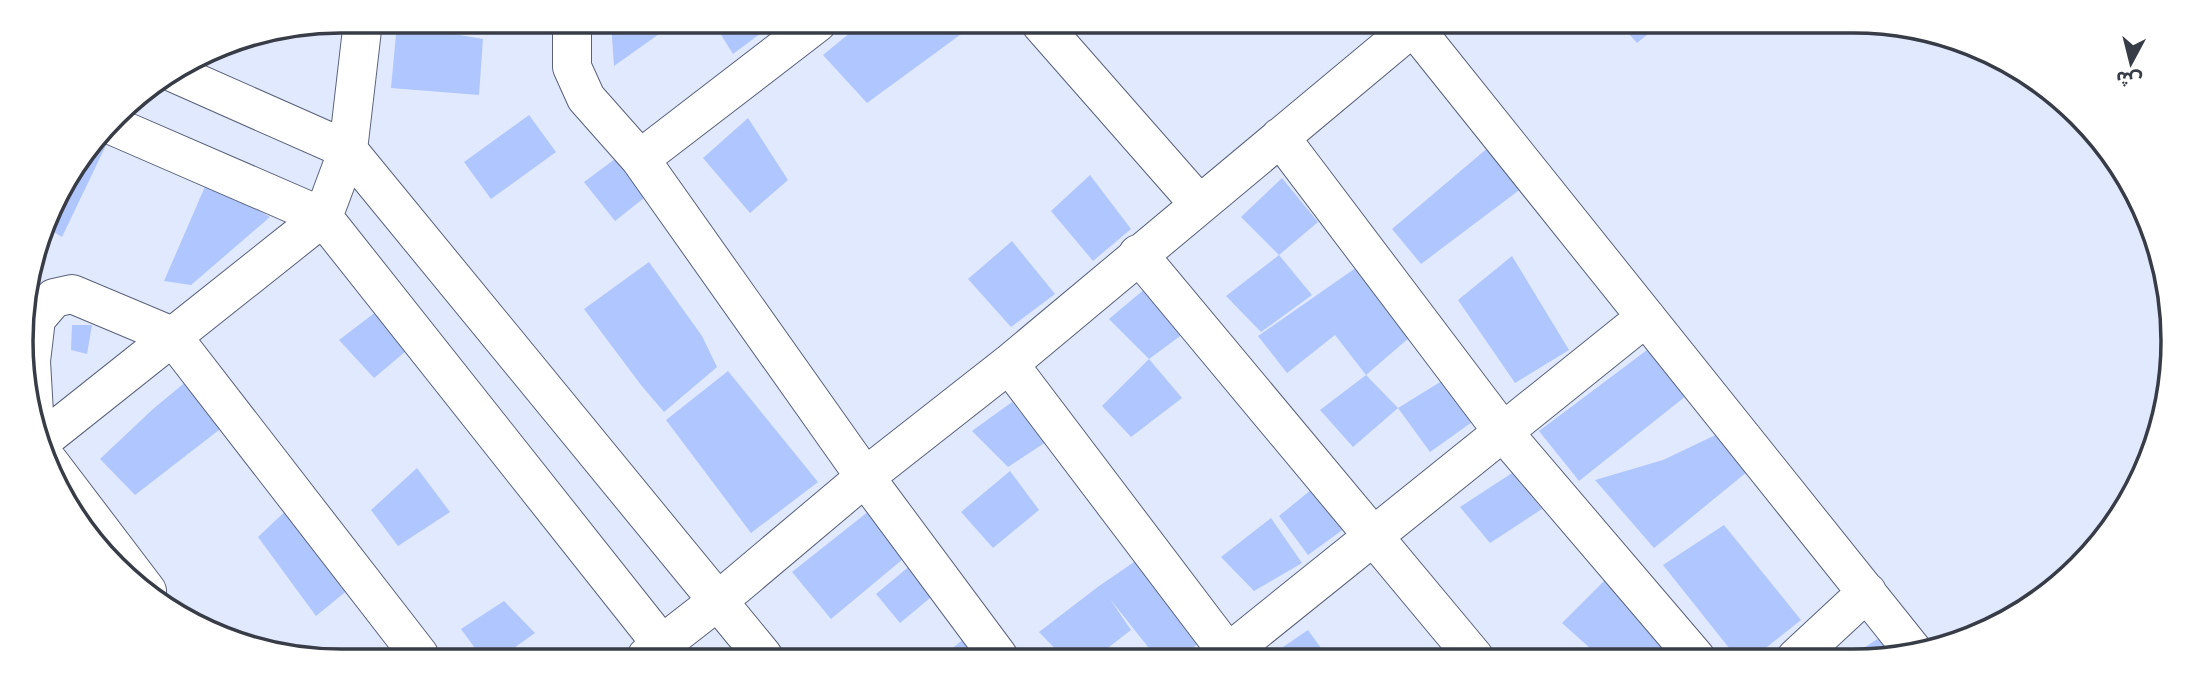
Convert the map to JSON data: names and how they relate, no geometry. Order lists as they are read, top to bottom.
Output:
{
  "north": "bottom"
}
